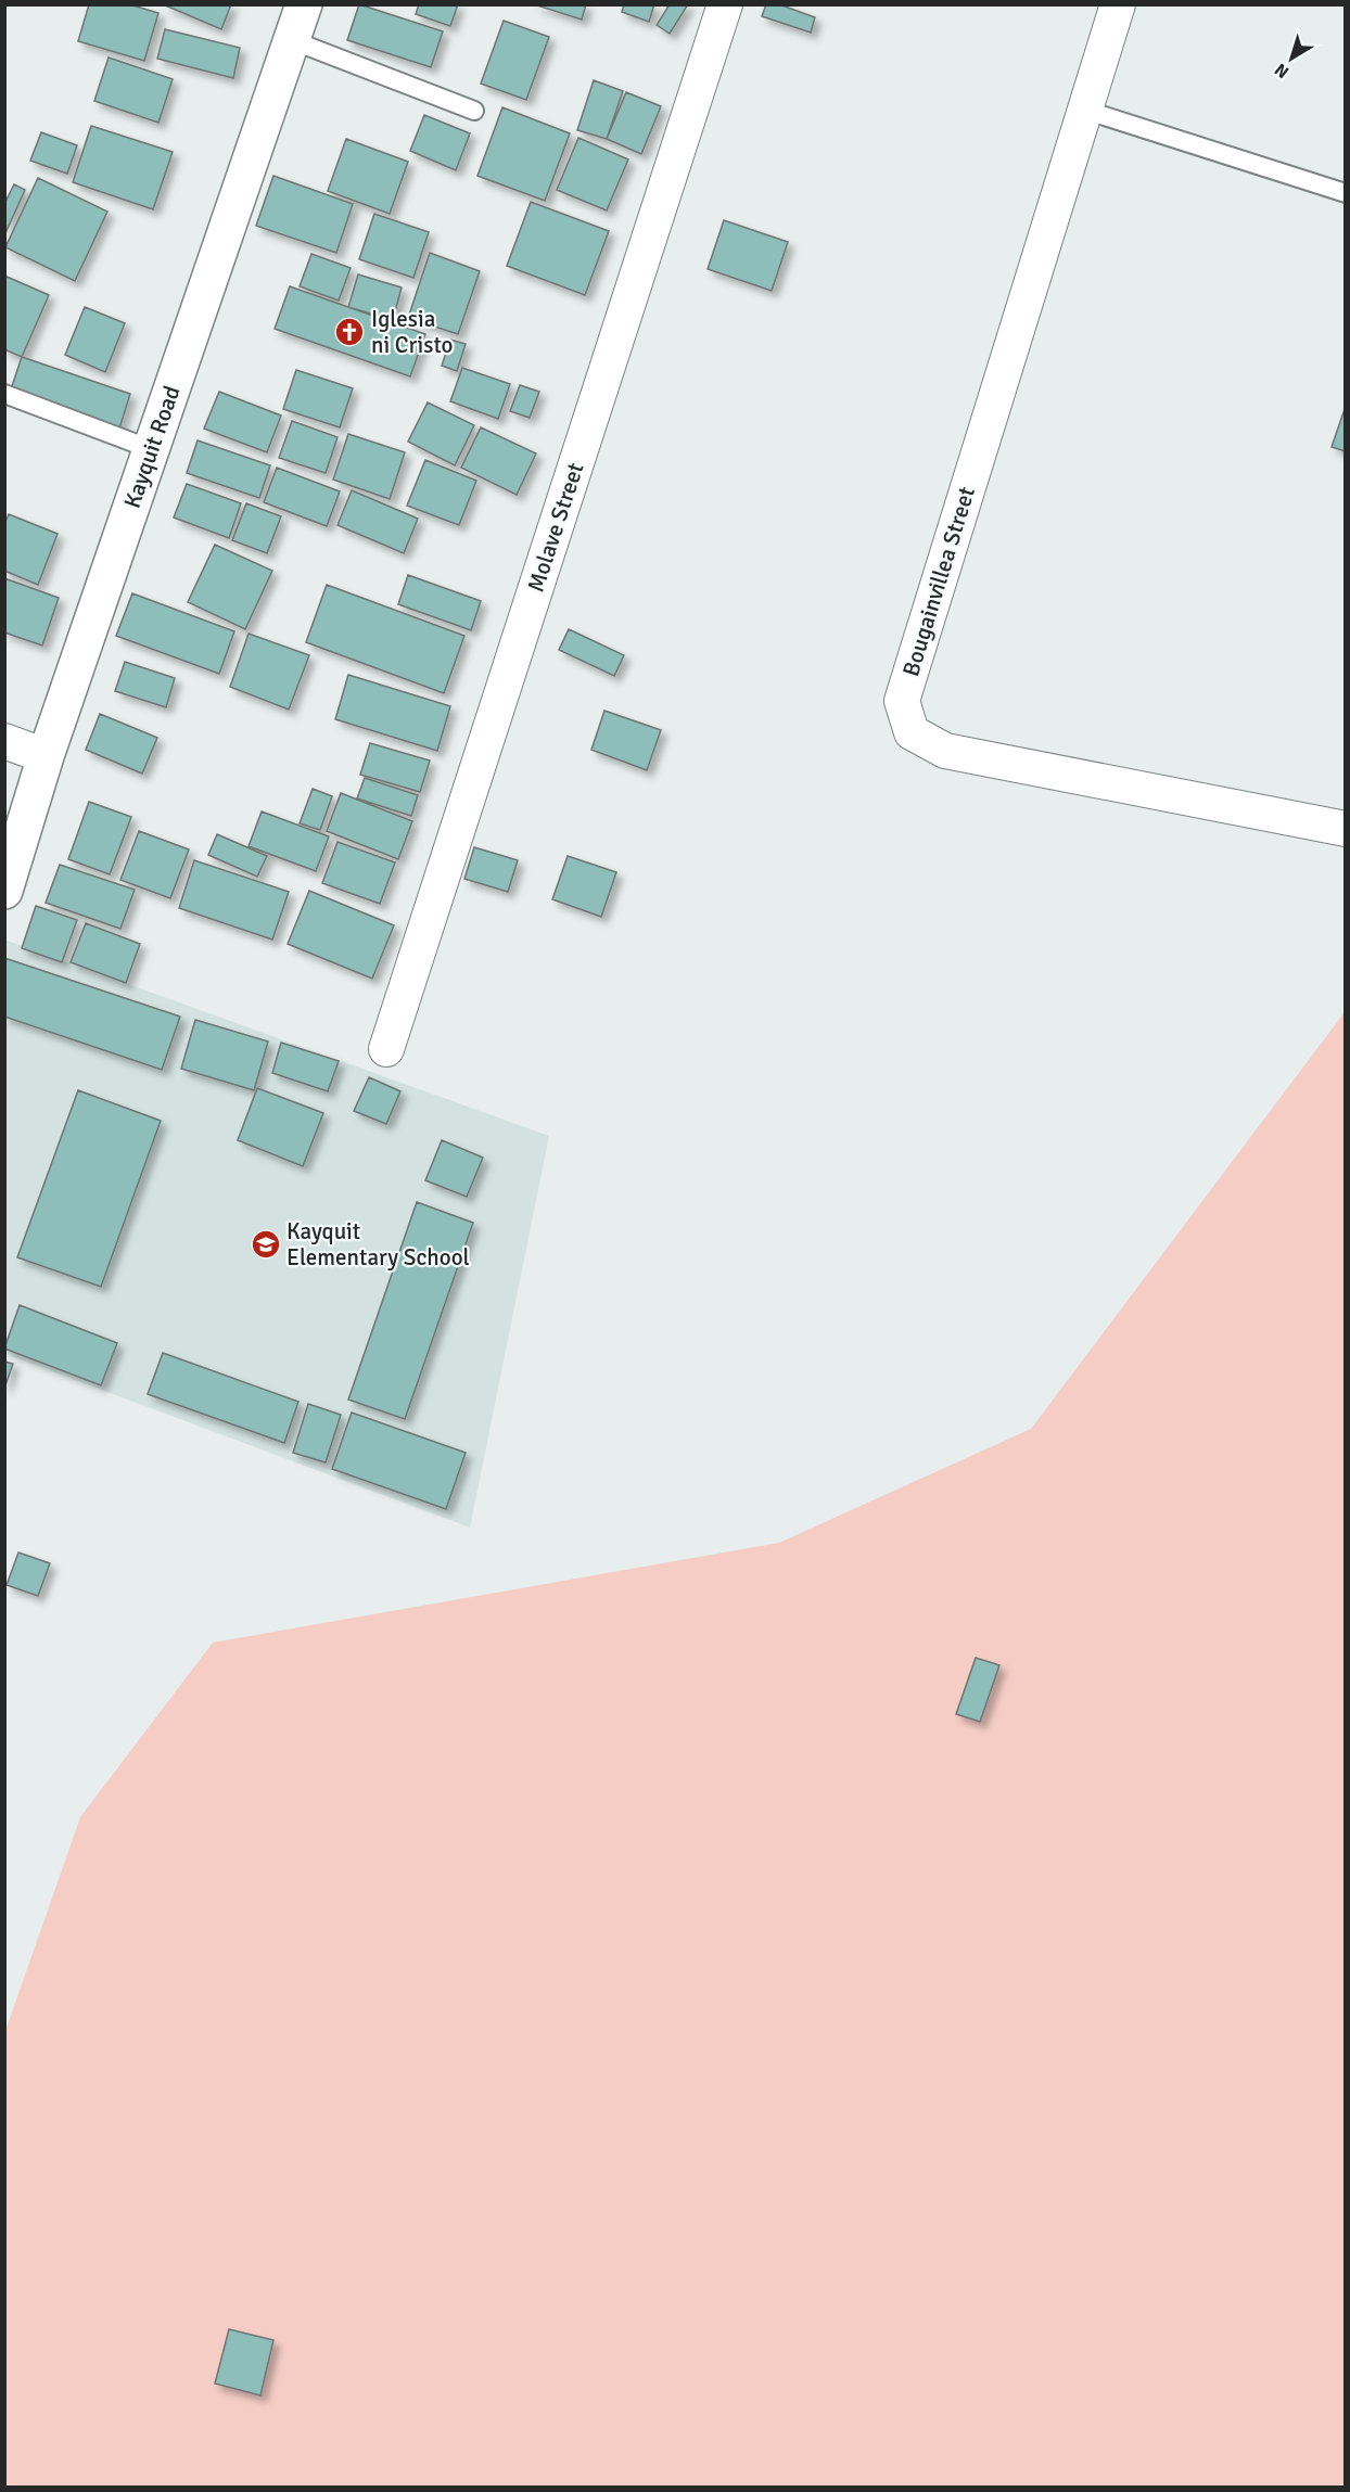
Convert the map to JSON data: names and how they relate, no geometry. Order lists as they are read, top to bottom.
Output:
{
  "streets": {
    "street": ["Kayquit Road", "Molave Street", "Bougainvillea Street"]
  },
  "places": {
    "church": ["Iglesia ni Cristo"],
    "school or university": ["Kayquit Elementary School"]
  },
  "north": "bottom left"
}
